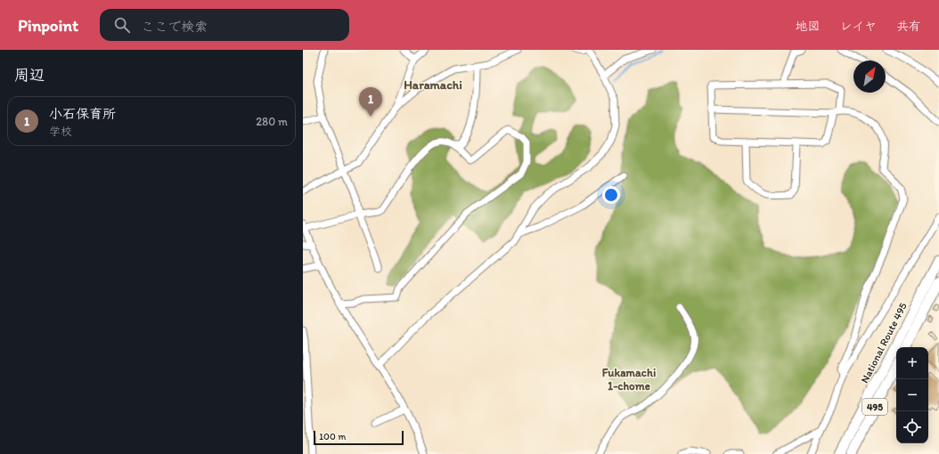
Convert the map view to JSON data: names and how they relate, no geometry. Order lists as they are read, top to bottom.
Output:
{
  "streets": {
    "highway": ["National Route 495", "495"]
  },
  "districts": ["Haramachi", "Fukamachi 1-chome"],
  "scale_bar": "100 m",
  "north": "top right",
  "page": {
    "header": "Pinpoint",
    "search": "ここで検索",
    "nav": ["地図", "レイヤ", "共有"],
    "heading": "周辺",
    "pins": "1",
    "list": [
      {
        "mark": "1",
        "name": "小石保育所",
        "note": "学校",
        "value": "280 m"
      }
    ],
    "map_buttons": ["+", "−"],
    "scale": "100 m"
  }
}
